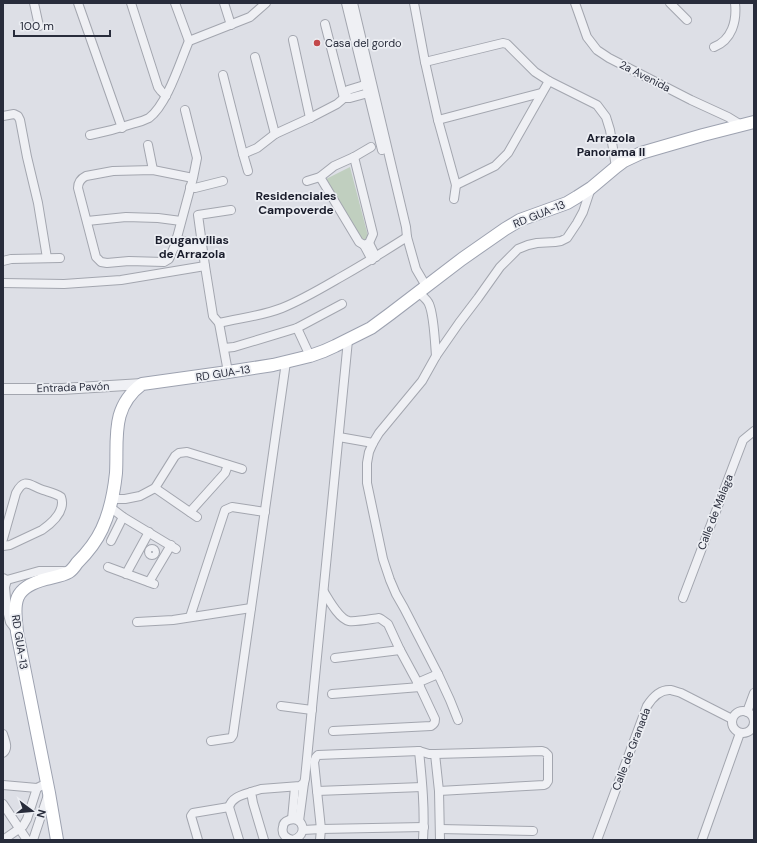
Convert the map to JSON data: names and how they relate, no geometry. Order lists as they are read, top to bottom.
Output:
{
  "streets": {
    "main road": ["RD GUA-13"],
    "street": [
      "2a Avenida",
      "Entrada Pavón",
      "Calle de Málaga",
      "Calle de Granada"
    ]
  },
  "crossings": [
    ["2a Avenida", "RD GUA-13"],
    ["RD GUA-13", "Entrada Pavón"]
  ],
  "districts": ["Arrazola Panorama II", "Residenciales Campoverde", "Bouganvilias de Arrazola"],
  "places": ["Casa del gordo"],
  "scale_bar": "100 m",
  "north": "right"
}
